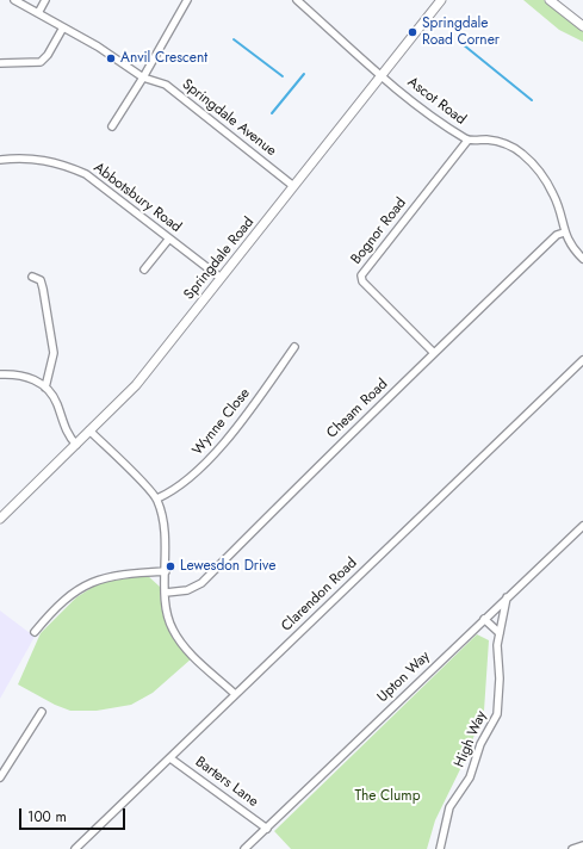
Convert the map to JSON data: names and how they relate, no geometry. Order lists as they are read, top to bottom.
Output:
{
  "streets": {
    "street": [
      "Ascot Road",
      "Springdale Avenue",
      "Abbotsbury Road",
      "Bognor Road",
      "Springdale Road",
      "Cheam Road",
      "Wynne Close",
      "Clarendon Road",
      "Upton Way",
      "High Way",
      "Barters Lane"
    ]
  },
  "crossings": [
    ["Ascot Road", "Bognor Road"],
    ["Ascot Road", "Springdale Road"],
    ["Ascot Road", "Cheam Road"],
    ["Springdale Avenue", "Springdale Road"],
    ["Abbotsbury Road", "Springdale Road"],
    ["Bognor Road", "Cheam Road"],
    ["Clarendon Road", "Barters Lane"],
    ["Upton Way", "High Way"],
    ["Upton Way", "Barters Lane"]
  ],
  "parks": ["The Clump"],
  "places": ["Springdale Road Corner", "Anvil Crescent", "Lewesdon Drive"],
  "scale_bar": "100 m"
}
